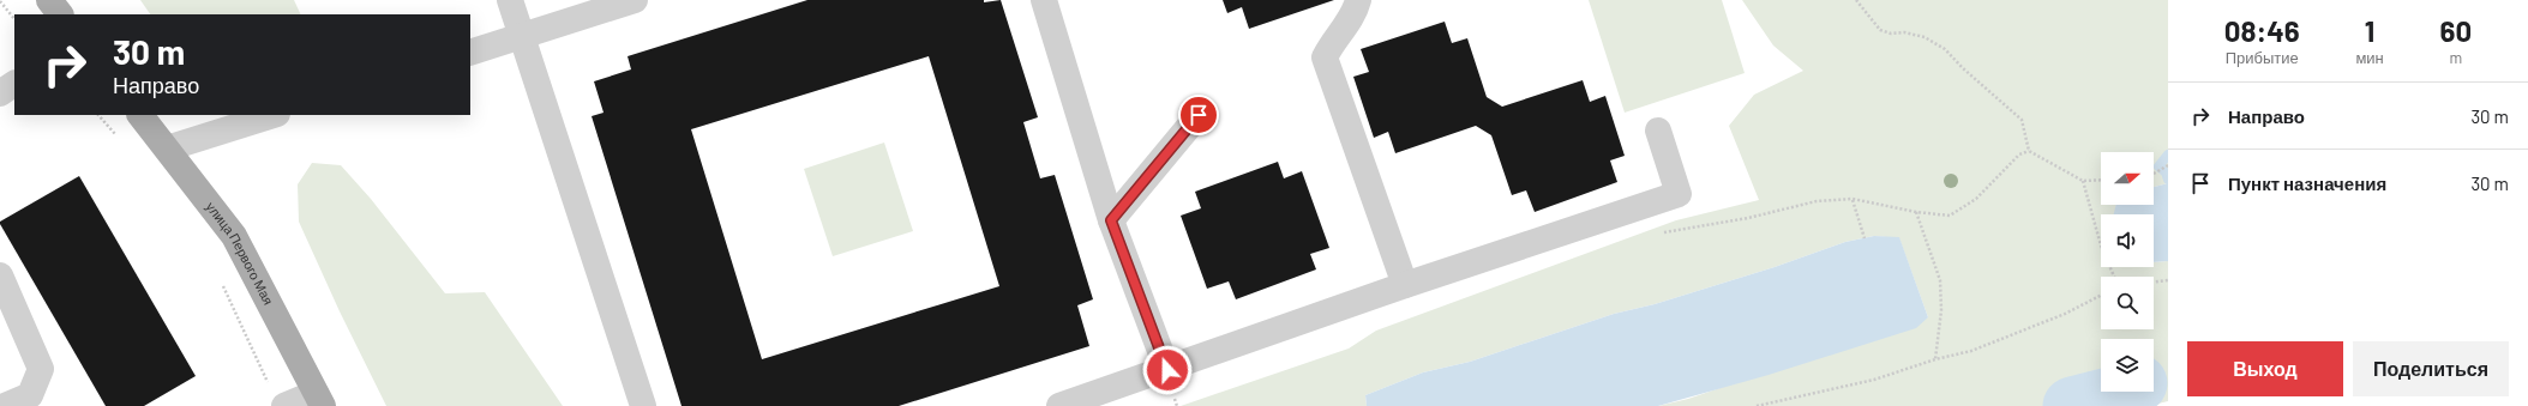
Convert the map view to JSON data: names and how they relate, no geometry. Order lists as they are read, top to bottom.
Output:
{
  "streets": {
    "main road": ["улица Первого Мая"]
  },
  "north": "right",
  "page": {
    "eta": [
      "08:46",
      "Прибытие",
      "1",
      "мин",
      "60",
      "m"
    ],
    "turn": ["30 m", "Направо"],
    "list": [
      {
        "name": "Направо",
        "value": "30 m"
      },
      {
        "name": "Пункт назначения",
        "value": "30 m"
      }
    ],
    "buttons": ["Выход", "Поделиться"]
  }
}
